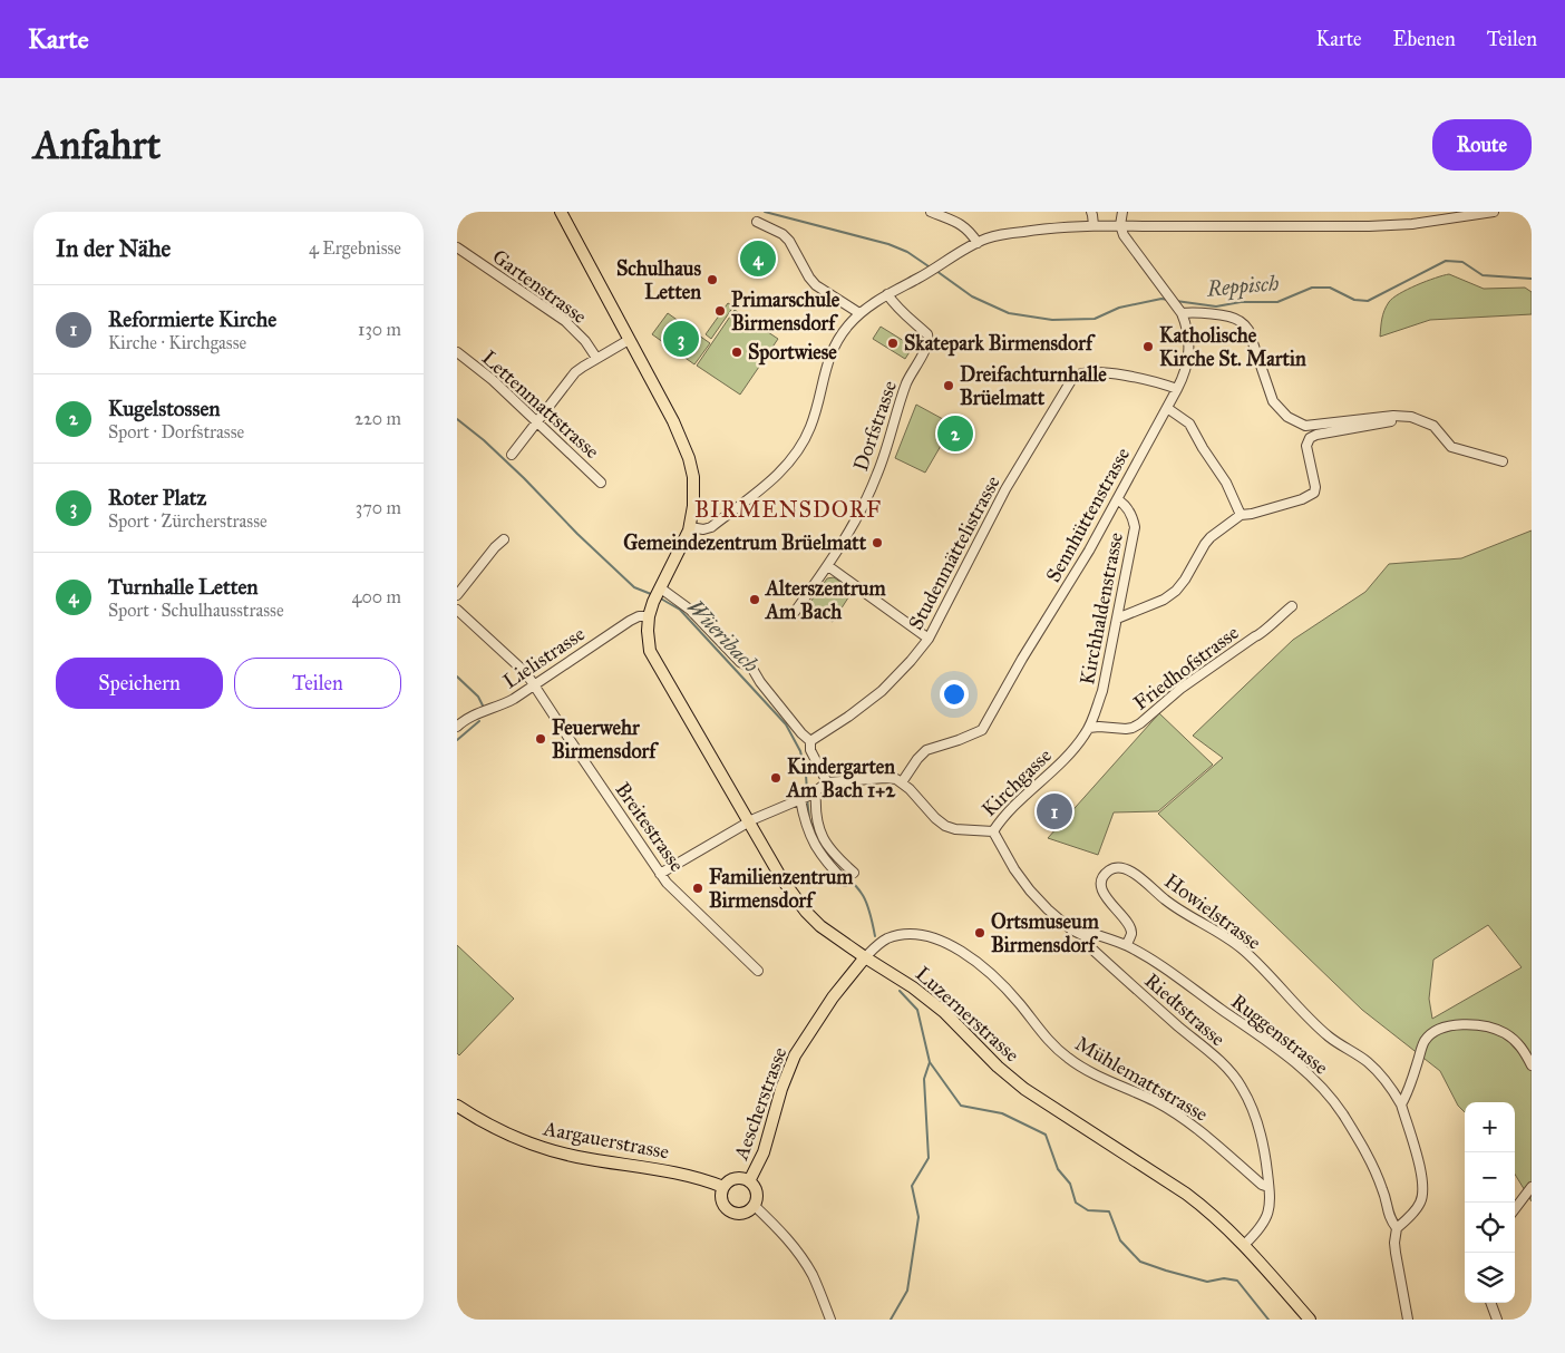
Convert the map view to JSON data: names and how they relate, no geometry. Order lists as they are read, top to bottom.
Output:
{
  "streets": {
    "main road": ["Luzernerstrasse", "Aescherstrasse", "Aargauerstrasse"],
    "street": [
      "Gartenstrasse",
      "Lettenmattstrasse",
      "Dorfstrasse",
      "Sennhüttenstrasse",
      "Studenmättelistrasse",
      "Kirchhaldenstrasse",
      "Lielistrasse",
      "Friedhofstrasse",
      "Kirchgasse",
      "Breitestrasse",
      "Howielstrasse",
      "Riedtstrasse",
      "Ruggenstrasse",
      "Mühlemattstrasse"
    ]
  },
  "crossings": [
    ["Sennhüttenstrasse", "Studenmättelistrasse"],
    ["Sennhüttenstrasse", "Kirchhaldenstrasse"],
    ["Sennhüttenstrasse", "Kirchgasse"],
    ["Kirchhaldenstrasse", "Friedhofstrasse"],
    ["Kirchhaldenstrasse", "Kirchgasse"],
    ["Lielistrasse", "Breitestrasse"],
    ["Lielistrasse", "Luzernerstrasse"],
    ["Friedhofstrasse", "Kirchgasse"],
    ["Kirchgasse", "Riedtstrasse"],
    ["Howielstrasse", "Ruggenstrasse"],
    ["Riedtstrasse", "Luzernerstrasse"],
    ["Riedtstrasse", "Ruggenstrasse"],
    ["Riedtstrasse", "Mühlemattstrasse"],
    ["Luzernerstrasse", "Mühlemattstrasse"],
    ["Luzernerstrasse", "Aescherstrasse"],
    ["Mühlemattstrasse", "Aescherstrasse"],
    ["Aescherstrasse", "Aargauerstrasse"]
  ],
  "districts": ["BIRMENSDORF"],
  "water": ["Reppisch", "Wüeribach"],
  "places": [
    "Schulhaus Letten",
    "Primarschule Birmensdorf",
    "Skatepark Birmensdorf",
    "Katholische Kirche St. Martin",
    "Sportwiese",
    "Dreifachturnhalle Brüelmatt",
    "Gemeindezentrum Brüelmatt",
    "Alterszentrum Am Bach",
    "Feuerwehr Birmensdorf",
    "Kindergarten Am Bach 1+2",
    "Familienzentrum Birmensdorf",
    "Ortsmuseum Birmensdorf"
  ],
  "page": {
    "header": "Karte",
    "nav": ["Karte", "Ebenen", "Teilen"],
    "buttons": [
      "Route",
      ["Speichern", "Teilen"]
    ],
    "title": "Anfahrt",
    "heading": ["In der Nähe", "4 Ergebnisse"],
    "pins": [
      "4",
      "3",
      "2",
      "1"
    ],
    "list": [
      {
        "mark": "1",
        "name": "Reformierte Kirche",
        "note": "Kirche · Kirchgasse",
        "value": "130 m"
      },
      {
        "mark": "2",
        "name": "Kugelstossen",
        "note": "Sport · Dorfstrasse",
        "value": "220 m"
      },
      {
        "mark": "3",
        "name": "Roter Platz",
        "note": "Sport · Zürcherstrasse",
        "value": "370 m"
      },
      {
        "mark": "4",
        "name": "Turnhalle Letten",
        "note": "Sport · Schulhausstrasse",
        "value": "400 m"
      }
    ],
    "map_buttons": ["+", "−"]
  }
}
